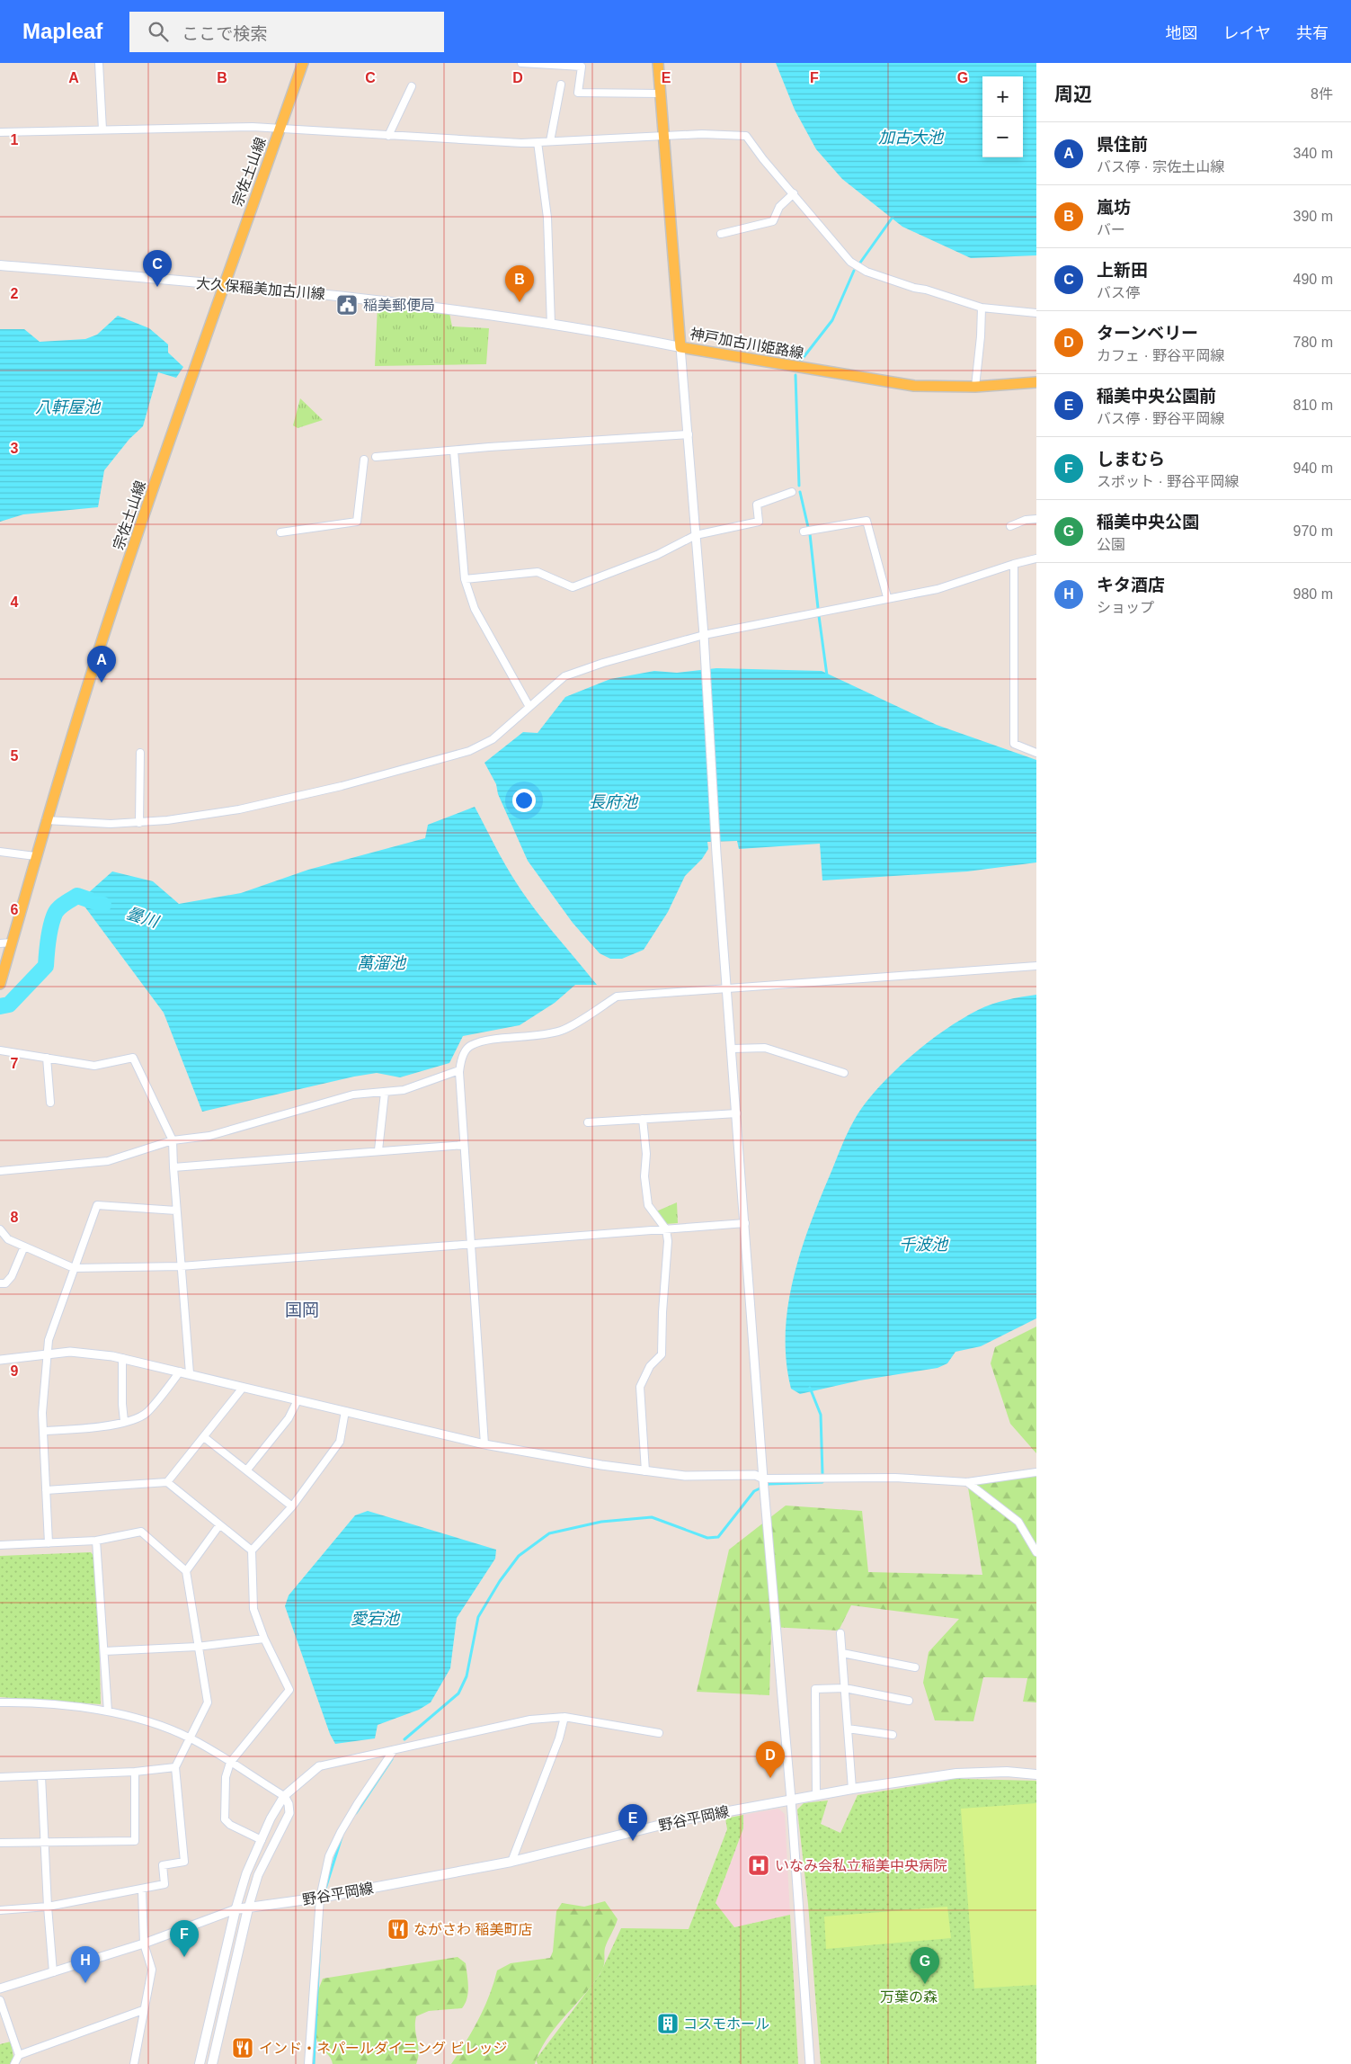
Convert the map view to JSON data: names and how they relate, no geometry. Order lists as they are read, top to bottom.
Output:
{
  "streets": {
    "main road": [
      "宗佐土山線",
      "大久保稲美加古川線",
      "神戸加古川姫路線",
      "野谷平岡線"
    ]
  },
  "crossings": [
    ["宗佐土山線", "大久保稲美加古川線"],
    ["大久保稲美加古川線", "神戸加古川姫路線"]
  ],
  "districts": ["国岡"],
  "water": [
    "加古大池",
    "八軒屋池",
    "長府池",
    "曇川",
    "萬溜池",
    "千波池",
    "愛宕池"
  ],
  "parks": ["万葉の森"],
  "places": {
    "public building": ["稲美郵便局"],
    "hospital": ["いなみ会私立稲美中央病院"],
    "restaurant": ["ながさわ 稲美町店", "インド・ネパールダイニング ビレッジ"],
    "building": ["コスモホール"]
  },
  "page": {
    "header": "Mapleaf",
    "search": "ここで検索",
    "nav": ["地図", "レイヤ", "共有"],
    "heading": ["周辺", "8件"],
    "map_buttons": ["+", "−"],
    "list": [
      {
        "mark": "A",
        "name": "県住前",
        "note": "バス停 · 宗佐土山線",
        "value": "340 m"
      },
      {
        "mark": "B",
        "name": "嵐坊",
        "note": "バー",
        "value": "390 m"
      },
      {
        "mark": "C",
        "name": "上新田",
        "note": "バス停",
        "value": "490 m"
      },
      {
        "mark": "D",
        "name": "ターンベリー",
        "note": "カフェ · 野谷平岡線",
        "value": "780 m"
      },
      {
        "mark": "E",
        "name": "稲美中央公園前",
        "note": "バス停 · 野谷平岡線",
        "value": "810 m"
      },
      {
        "mark": "F",
        "name": "しまむら",
        "note": "スポット · 野谷平岡線",
        "value": "940 m"
      },
      {
        "mark": "G",
        "name": "稲美中央公園",
        "note": "公園",
        "value": "970 m"
      },
      {
        "mark": "H",
        "name": "キタ酒店",
        "note": "ショップ",
        "value": "980 m"
      }
    ],
    "pins": [
      "C",
      "B",
      "A",
      "D",
      "E",
      "F",
      "H",
      "G"
    ]
  },
  "grid": {
    "columns": [
      "A",
      "B",
      "C",
      "D",
      "E",
      "F",
      "G"
    ],
    "rows": [
      "1",
      "2",
      "3",
      "4",
      "5",
      "6",
      "7",
      "8",
      "9"
    ]
  }
}
